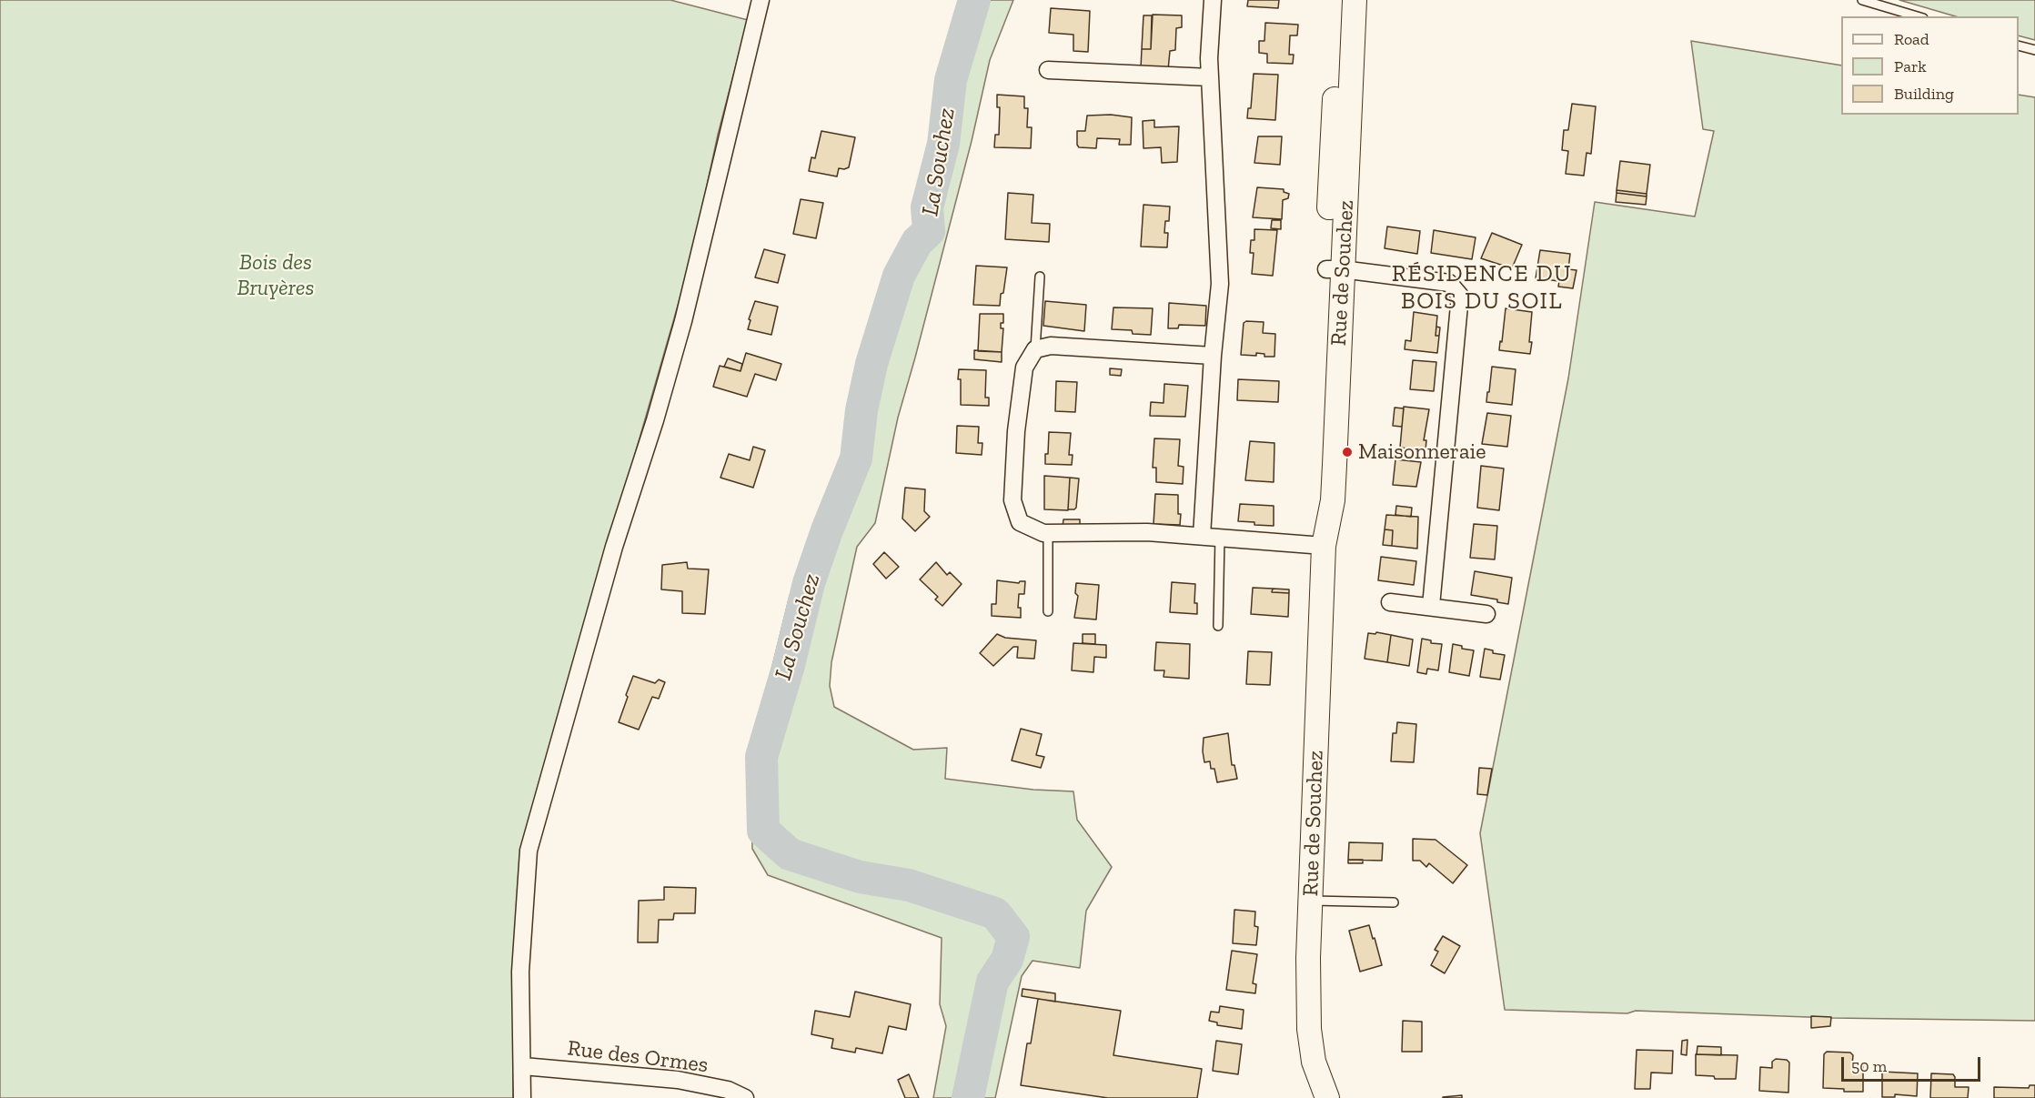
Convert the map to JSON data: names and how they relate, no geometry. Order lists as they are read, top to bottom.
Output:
{
  "streets": {
    "main road": ["Rue de Souchez"],
    "street": ["Rue des Ormes"]
  },
  "districts": ["RÉSIDENCE DU BOIS DU SOIL"],
  "water": ["La Souchez"],
  "parks": ["Bois des Bruyères"],
  "places": ["Maisonneraie"],
  "legend": ["Road", "Park", "Building"],
  "scale_bar": "50 m"
}
